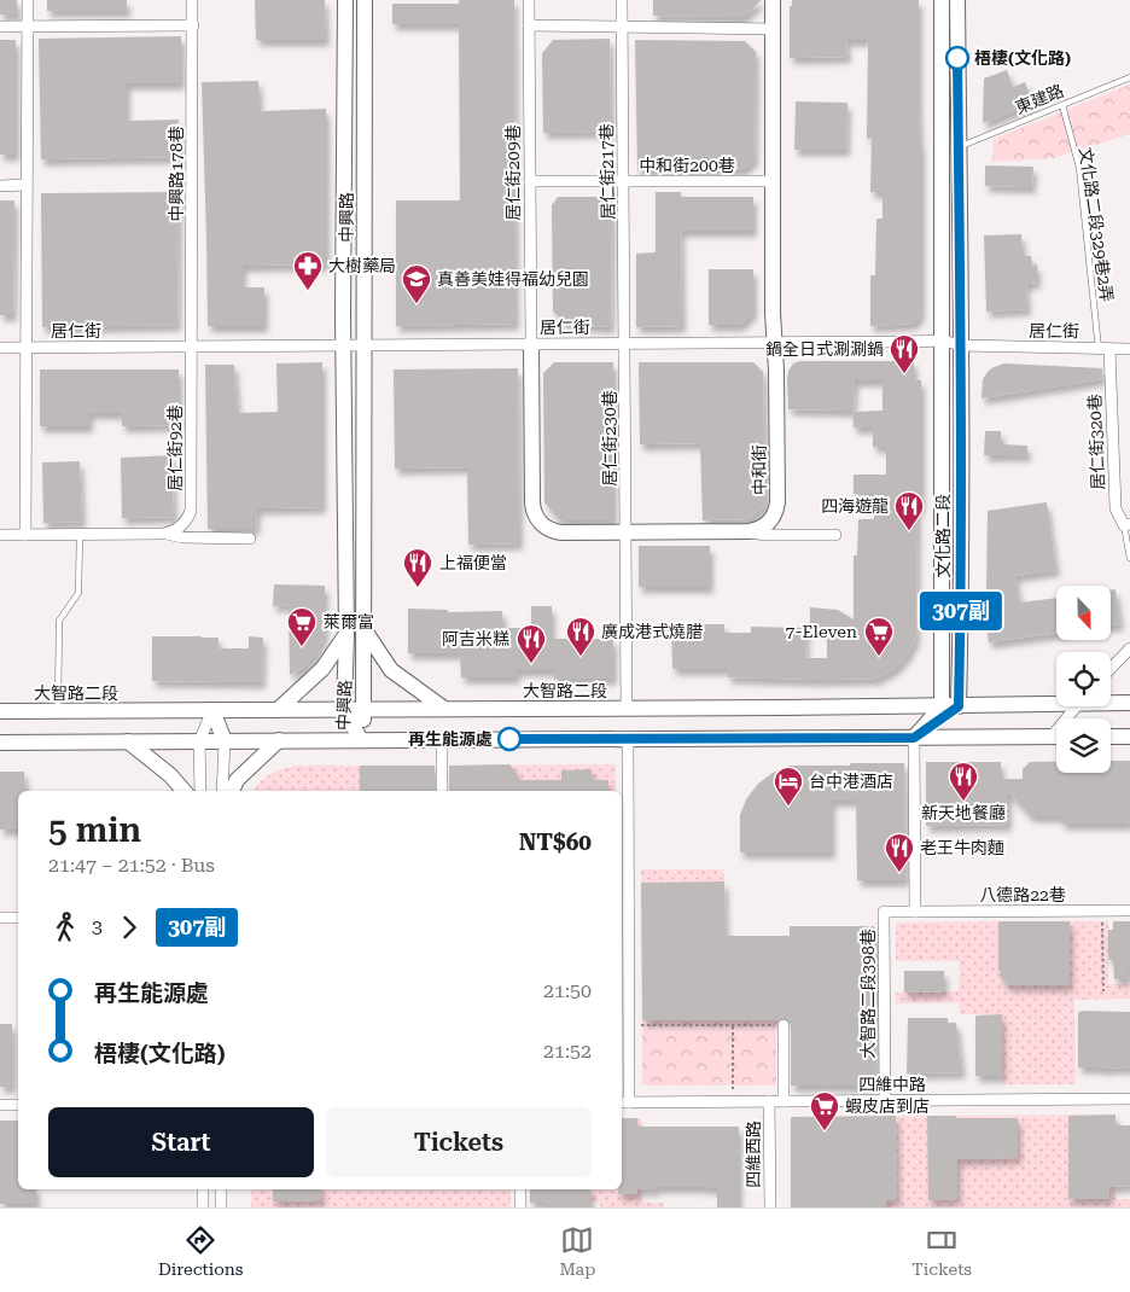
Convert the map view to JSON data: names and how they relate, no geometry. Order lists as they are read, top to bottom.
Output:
{
  "streets": {
    "street": [
      "中和街200巷",
      "居仁街217巷",
      "居仁街209巷",
      "中興路178巷",
      "中興路",
      "居仁街",
      "居仁街230巷",
      "居仁街320巷",
      "居仁街92巷",
      "中和街",
      "文化路二段",
      "大智路二段",
      "八德路22巷",
      "大智路二段398巷",
      "四維中路",
      "四維西路"
    ],
    "lane": ["東建路", "文化路二段329巷2弄"]
  },
  "crossings": [
    ["東建路", "文化路二段329巷2弄"],
    ["東建路", "文化路二段"],
    ["中和街200巷", "居仁街217巷"],
    ["中和街200巷", "居仁街209巷"],
    ["中和街200巷", "中和街"],
    ["居仁街217巷", "居仁街"],
    ["居仁街217巷", "居仁街230巷"],
    ["居仁街209巷", "居仁街"],
    ["中興路178巷", "居仁街"],
    ["中興路178巷", "居仁街92巷"],
    ["中興路", "居仁街"],
    ["中興路", "大智路二段"],
    ["文化路二段329巷2弄", "居仁街"],
    ["文化路二段329巷2弄", "居仁街320巷"],
    ["居仁街", "居仁街230巷"],
    ["居仁街", "居仁街320巷"],
    ["居仁街", "居仁街92巷"],
    ["居仁街", "中和街"],
    ["居仁街", "文化路二段"],
    ["居仁街230巷", "大智路二段"],
    ["文化路二段", "大智路二段"],
    ["八德路22巷", "大智路二段398巷"],
    ["大智路二段398巷", "四維中路"],
    ["四維中路", "四維西路"]
  ],
  "places": {
    "other": ["梧棲(文化路)", "再生能源處"],
    "pharmacy": ["大樹藥局"],
    "school or university": ["真善美娃得福幼兒園"],
    "restaurant": [
      "鍋全日式涮涮鍋",
      "四海遊龍",
      "上福便當",
      "廣成港式燒腊",
      "阿吉米糕",
      "新天地餐廳",
      "老王牛肉麵"
    ],
    "supermarket": ["萊爾富", "7-Eleven", "蝦皮店到店"],
    "hotel": ["台中港酒店"]
  },
  "lines": ["bus line 307副"],
  "north": "bottom",
  "page": {
    "on_map": "307副",
    "heading": ["5 min", "21:47 – 21:52 · Bus", "NT$60"],
    "legs": ["3", "307副"],
    "list": [
      {
        "name": "再生能源處",
        "value": "21:50"
      },
      {
        "name": "梧棲(文化路)",
        "value": "21:52"
      }
    ],
    "buttons": ["Start", "Tickets"],
    "tabs": ["Directions", "Map", "Tickets"]
  }
}
